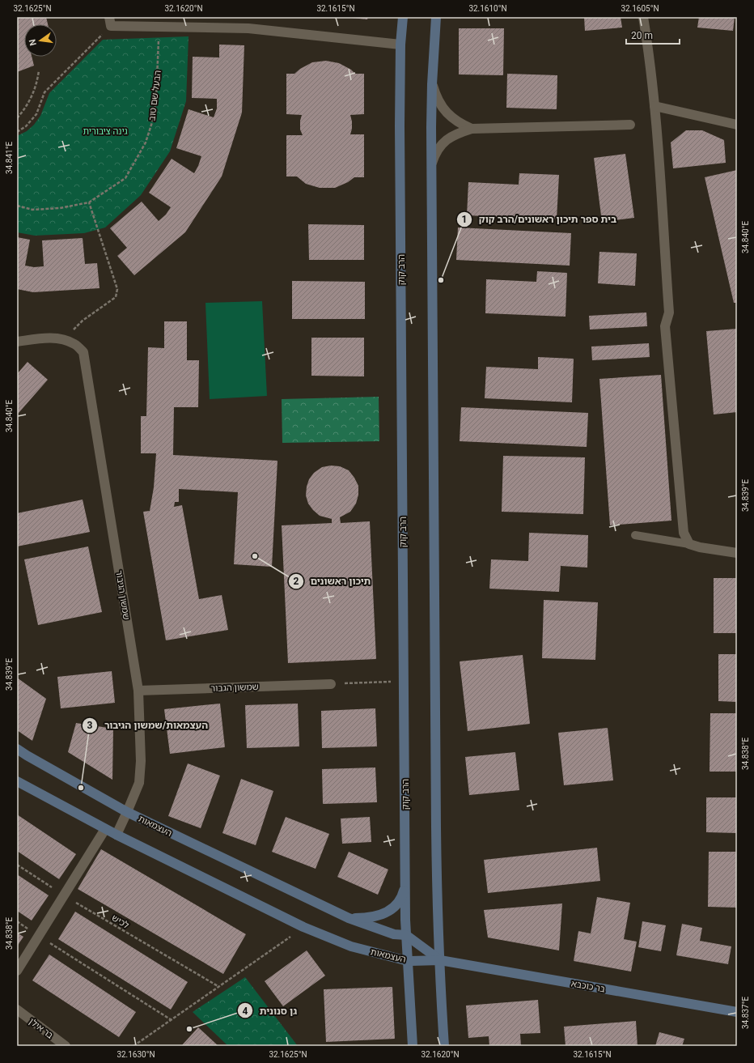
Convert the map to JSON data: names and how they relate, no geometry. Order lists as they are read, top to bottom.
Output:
{
  "streets": {
    "main road": ["הרב קוק", "העצמאות", "בר כוכבא"],
    "street": ["שמשון הגיבור", "שמשון הגבור", "בר אילן"],
    "path": ["הבעל שם טוב", "לכיש"]
  },
  "crossings": [
    ["הרב קוק", "העצמאות"],
    ["שמשון הגיבור", "שמשון הגבור"],
    ["שמשון הגיבור", "העצמאות"],
    ["העצמאות", "בר כוכבא"]
  ],
  "parks": ["גינה ציבורית"],
  "places": [
    "בית ספר תיכון ראשונים/הרב קוק",
    "תיכון ראשונים",
    "העצמאות/שמשון הגיבור",
    "גן סנונית"
  ],
  "scale_bar": "20 m",
  "north": "left",
  "coordinates": [
    "32.1625°N",
    "32.1620°N",
    "32.1615°N",
    "32.1610°N",
    "32.1605°N",
    "34.841°E",
    "34.840°E",
    "34.839°E",
    "34.838°E",
    "34.837°E",
    "32.1630°N"
  ]
}
